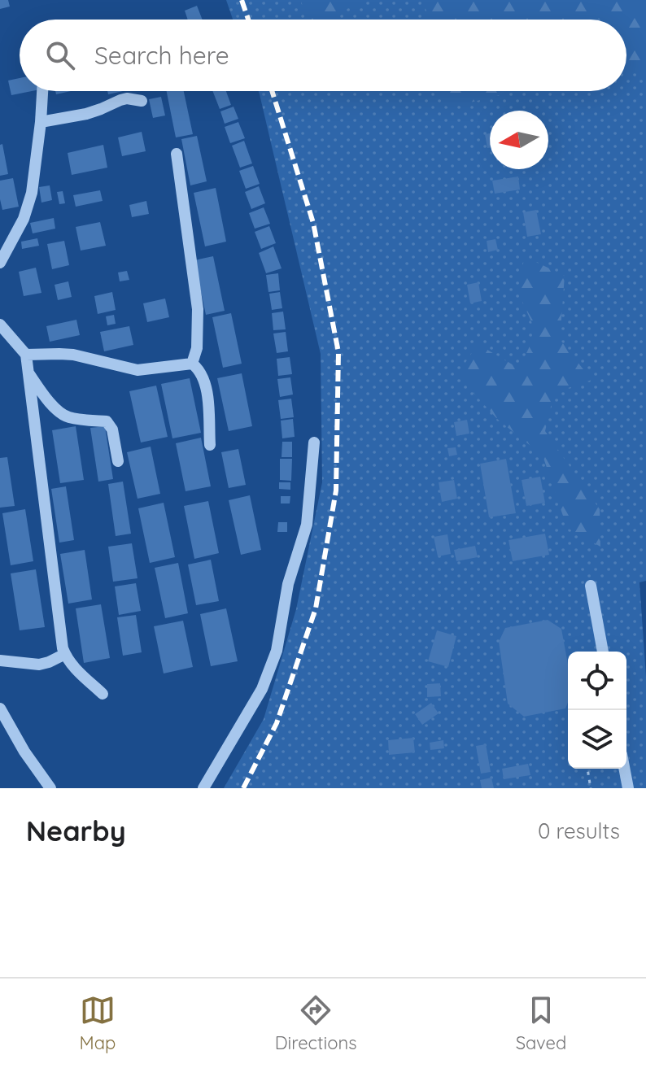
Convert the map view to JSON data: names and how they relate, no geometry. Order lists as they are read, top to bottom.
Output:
{
  "north": "left",
  "page": {
    "search": "Search here",
    "heading": ["Nearby", "0 results"],
    "nav": ["Map", "Directions", "Saved"]
  }
}
